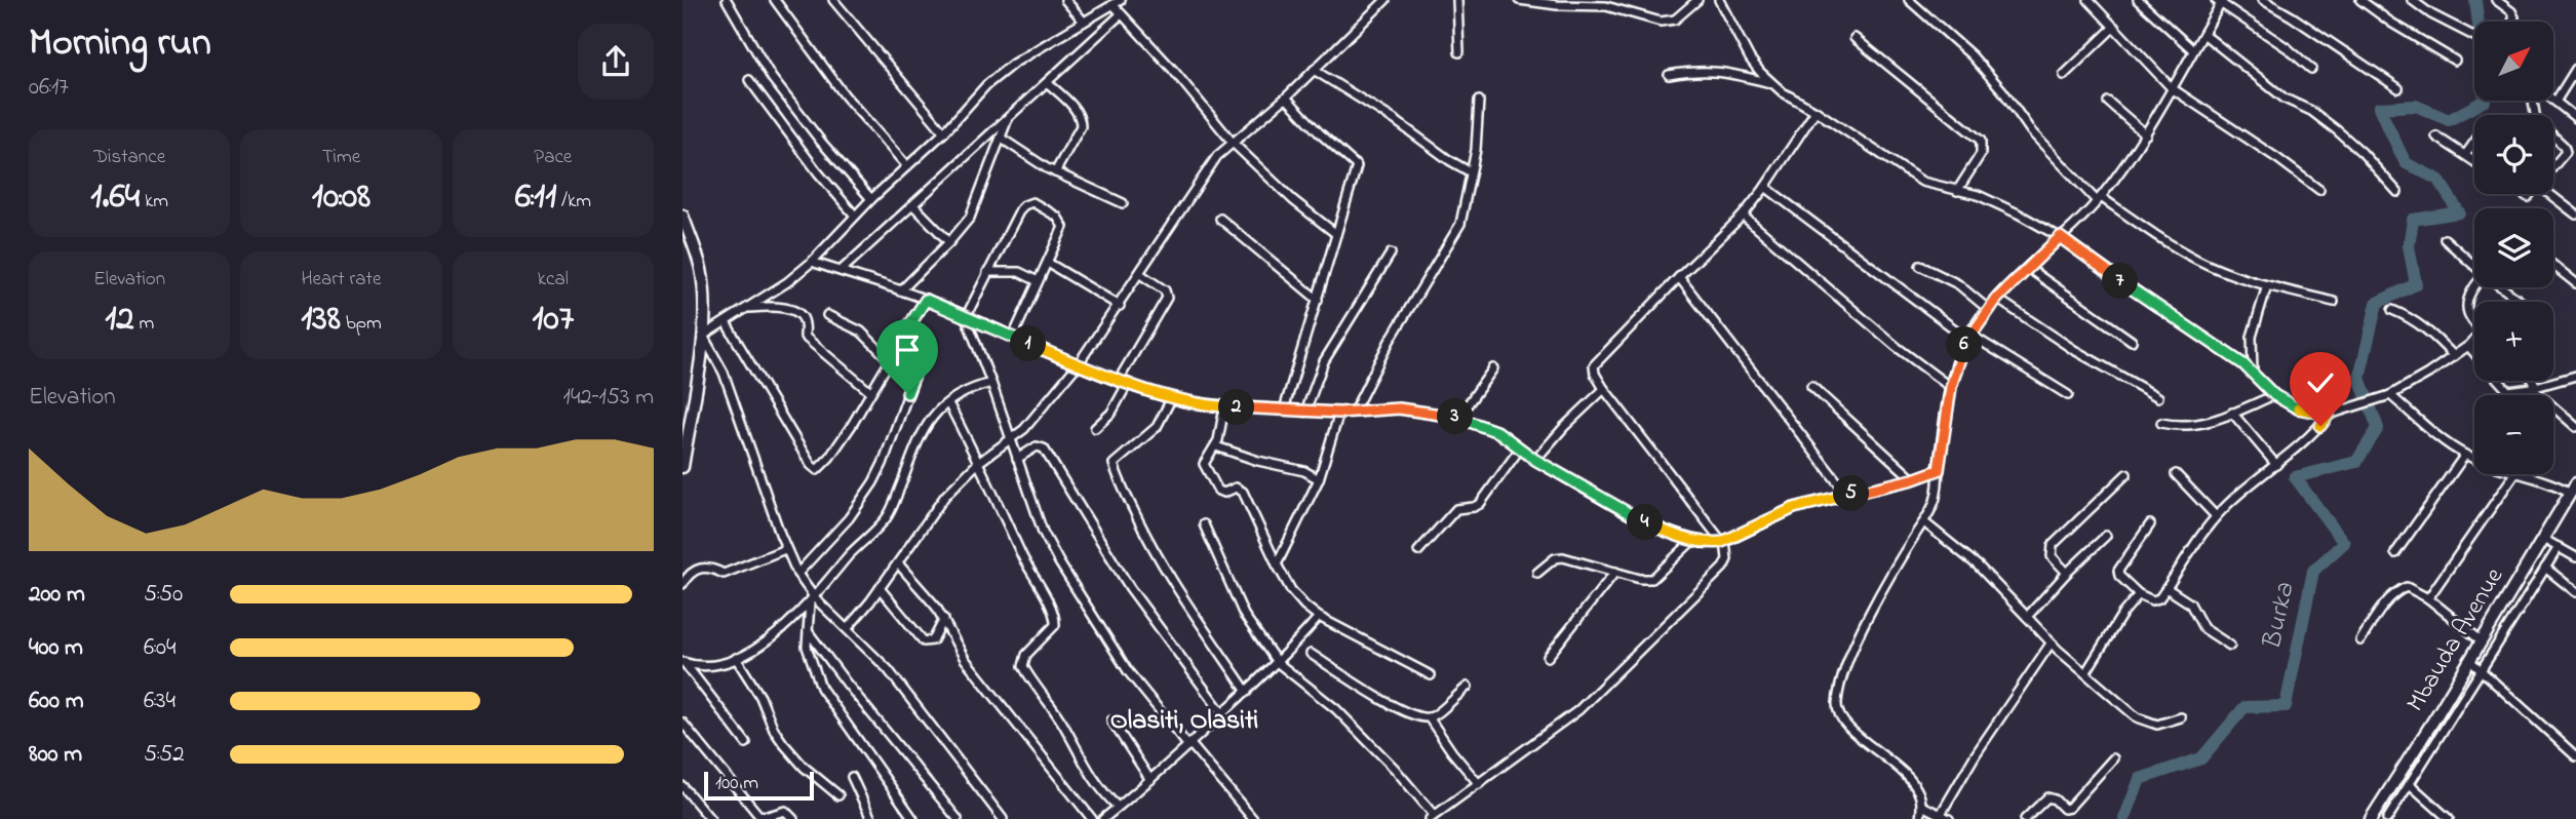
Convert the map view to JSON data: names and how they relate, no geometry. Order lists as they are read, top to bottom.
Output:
{
  "streets": {
    "street": ["Mbauda Avenue"]
  },
  "districts": ["Olasiti, Olasiti"],
  "water": ["Burka"],
  "scale_bar": "100 m",
  "north": "top right",
  "page": {
    "heading": ["Morning run", "06:17"],
    "map_buttons": ["+", "−"],
    "stats": [
      ["Distance", "1.64 km"],
      ["Time", "10:08"],
      ["Pace", "6:11 /km"],
      ["Elevation", "12 m"],
      ["Heart rate", "138 bpm"],
      ["kcal", "107"]
    ],
    "pins": [
      "7",
      "1",
      "6",
      "2",
      "3",
      "5",
      "4"
    ],
    "chart": ["Elevation", "142–153 m"],
    "list": [
      {
        "name": "200 m",
        "note": "5:50"
      },
      {
        "name": "400 m",
        "note": "6:04"
      },
      {
        "name": "600 m",
        "note": "6:34"
      },
      {
        "name": "800 m",
        "note": "5:52"
      }
    ],
    "scale": "100 m"
  }
}
